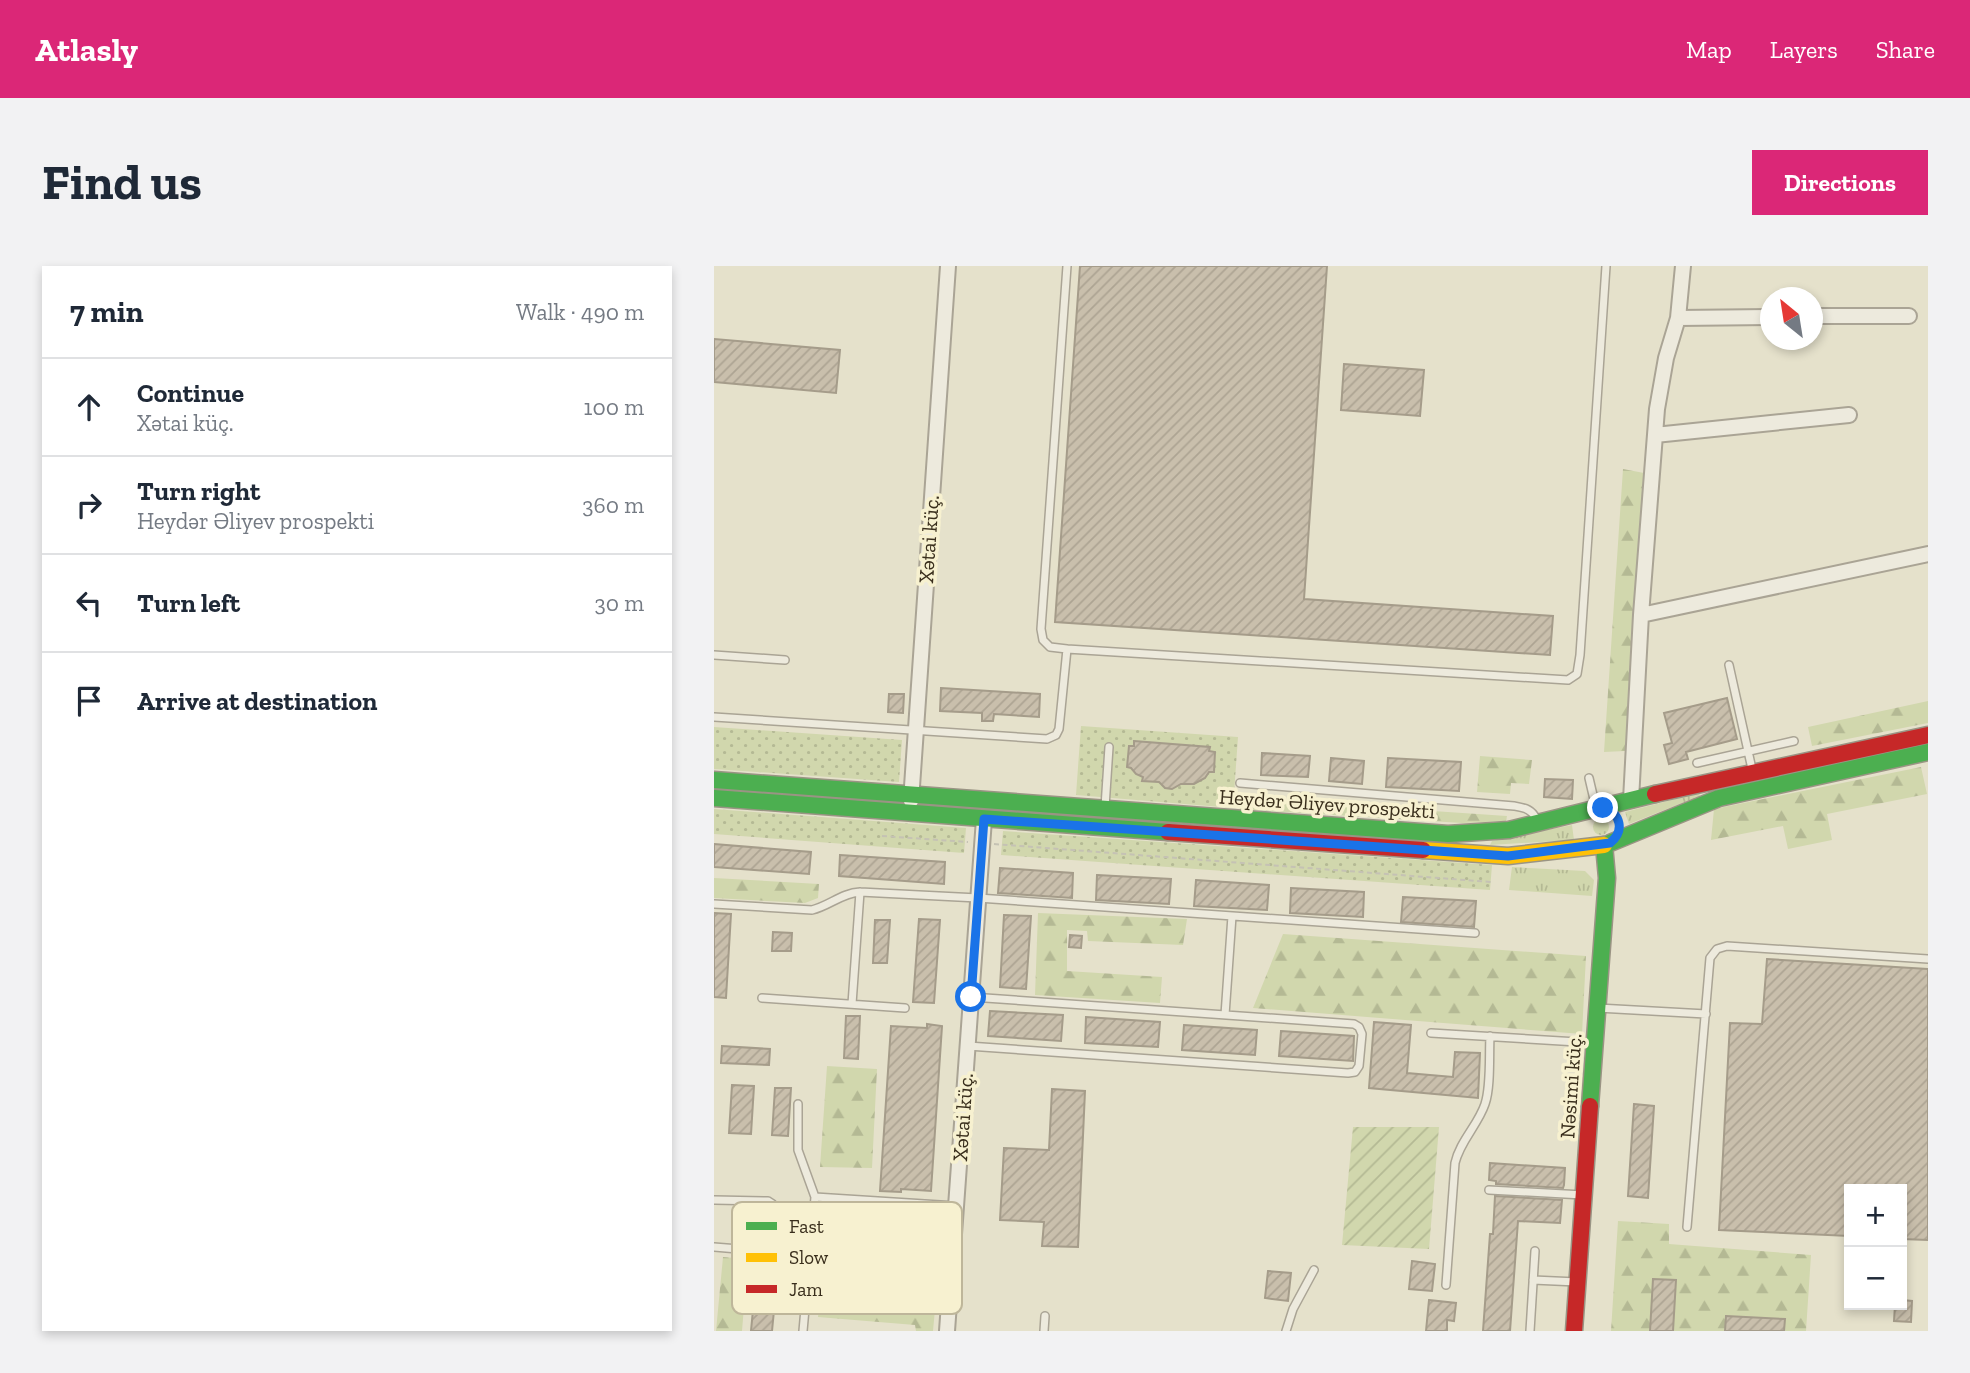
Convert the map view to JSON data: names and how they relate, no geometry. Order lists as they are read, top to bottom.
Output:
{
  "streets": {
    "main road": ["Heydər Əliyev prospekti", "Nəsimi küç."],
    "street": ["Xətai küç."]
  },
  "crossings": [
    ["Xətai küç.", "Heydər Əliyev prospekti"],
    ["Heydər Əliyev prospekti", "Nəsimi küç."]
  ],
  "legend": ["Fast", "Slow", "Jam"],
  "north": "top left",
  "page": {
    "header": "Atlasly",
    "nav": ["Map", "Layers", "Share"],
    "buttons": "Directions",
    "title": "Find us",
    "heading": ["7 min", "Walk · 490 m"],
    "list": [
      ["Continue", "Xətai küç.", "100 m"],
      ["Turn right", "Heydər Əliyev prospekti", "360 m"],
      ["Turn left", "30 m"],
      "Arrive at destination"
    ],
    "map_buttons": ["+", "−"]
  }
}
